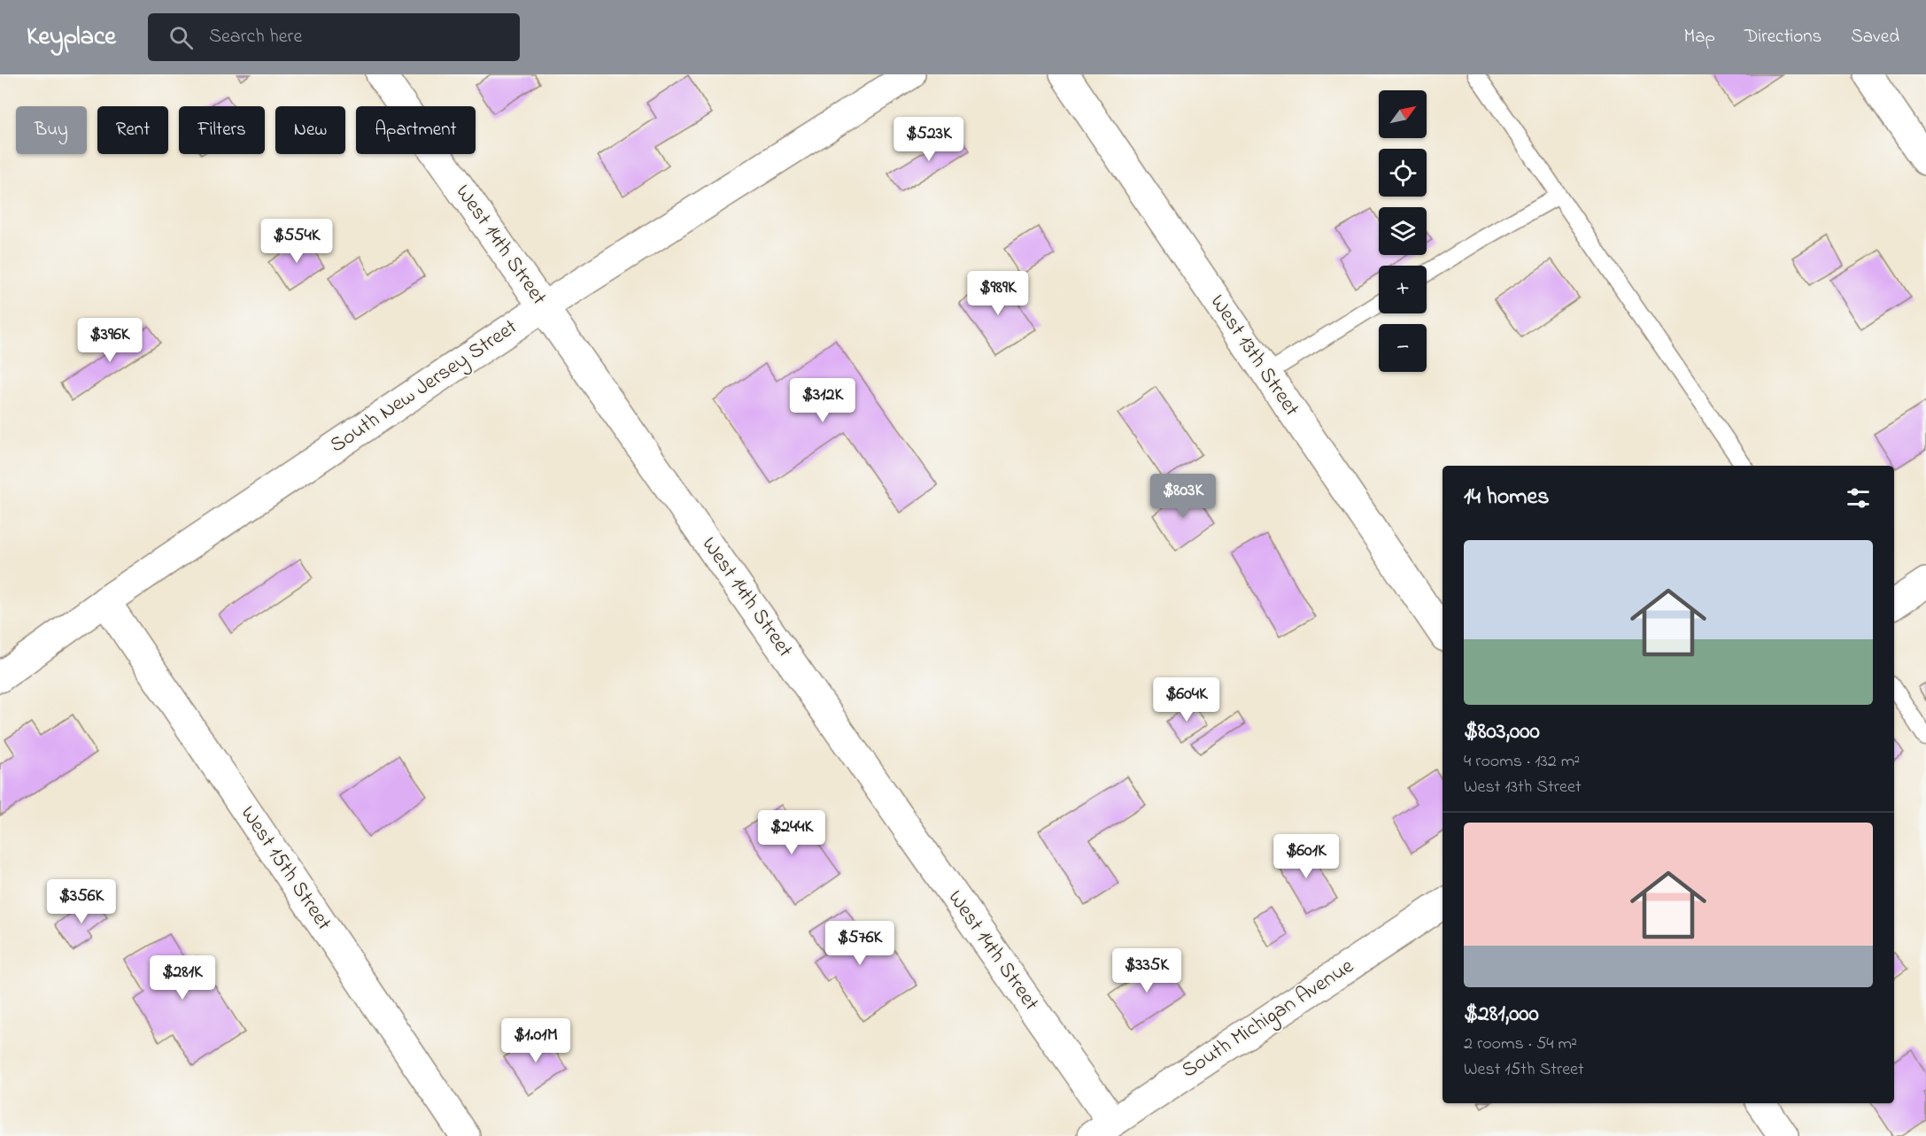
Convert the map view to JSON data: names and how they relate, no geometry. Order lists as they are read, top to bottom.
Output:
{
  "streets": {
    "street": [
      "West 14th Street",
      "West 13th Street",
      "South New Jersey Street",
      "West 15th Street",
      "South Michigan Avenue"
    ]
  },
  "crossings": [
    ["West 14th Street", "South New Jersey Street"],
    ["West 14th Street", "South Michigan Avenue"],
    ["South New Jersey Street", "West 15th Street"]
  ],
  "north": "top right",
  "page": {
    "header": "Keyplace",
    "search": "Search here",
    "nav": ["Map", "Directions", "Saved"],
    "map_buttons": ["+", "−"],
    "chip": [
      "Buy",
      "Rent",
      "Filters",
      "New",
      "Apartment"
    ],
    "price": [
      "$523K",
      "$554K",
      "$989K",
      "$396K",
      "$312K",
      "$803K",
      "$604K",
      "$244K",
      "$601K",
      "$356K",
      "$576K",
      "$335K",
      "$281K",
      "$1.01M"
    ],
    "heading": "14 homes",
    "list": [
      {
        "name": "$803,000",
        "note": "4 rooms · 132 m² · West 13th Street"
      },
      {
        "name": "$281,000",
        "note": "2 rooms · 54 m² · West 15th Street"
      }
    ]
  }
}
